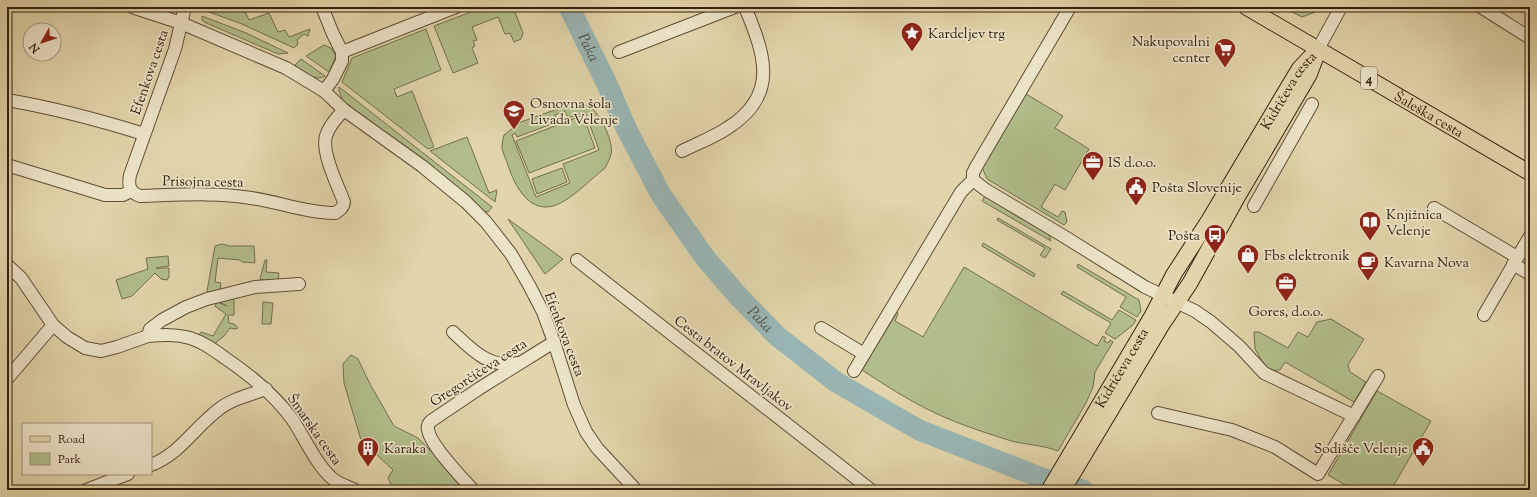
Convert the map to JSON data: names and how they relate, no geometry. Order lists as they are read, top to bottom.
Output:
{
  "streets": {
    "main road": ["4", "Kidričeva cesta", "Šaleška cesta"],
    "street": [
      "Efenkova cesta",
      "Prisojna cesta",
      "Cesta bratov Mravljakov",
      "Gregorčičeva cesta",
      "Šmarska cesta"
    ]
  },
  "crossings": [
    ["Efenkova cesta", "Prisojna cesta"],
    ["Efenkova cesta", "Gregorčičeva cesta"],
    ["Kidričeva cesta", "Šaleška cesta"]
  ],
  "water": ["Paka"],
  "places": {
    "place": ["Kardeljev trg"],
    "supermarket": ["Nakupovalni center"],
    "school or university": ["Osnovna šola Livada Velenje"],
    "office": ["IS d.o.o.", "Gores, d.o.o."],
    "public building": ["Pošta Slovenije", "Sodišče Velenje"],
    "library": ["Knjižnica Velenje"],
    "bus stop": ["Pošta"],
    "shop": ["Fbs elektronik"],
    "cafe": ["Kavarna Nova"],
    "building": ["Karaka"]
  },
  "legend": ["Road", "Park"],
  "north": "bottom left"
}
